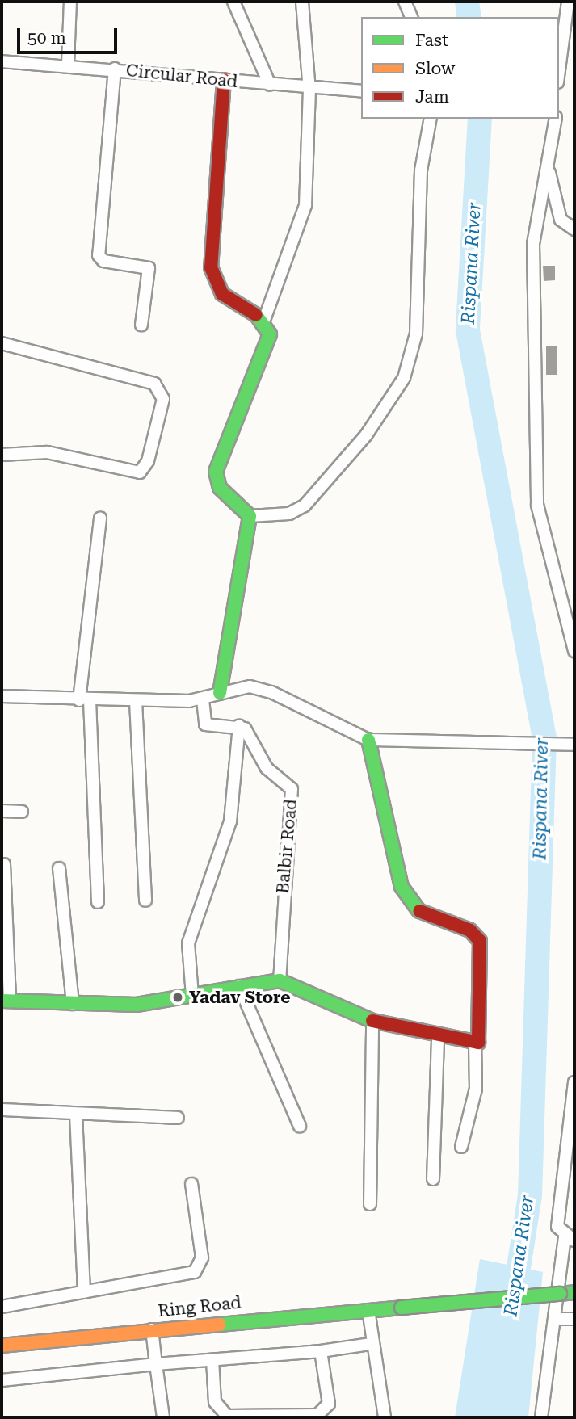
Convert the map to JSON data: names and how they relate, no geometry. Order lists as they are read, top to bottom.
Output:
{
  "streets": {
    "street": ["Circular Road", "Balbir Road", "Ring Road"]
  },
  "water": ["Rispana River"],
  "places": ["Yadav Store"],
  "legend": ["Fast", "Slow", "Jam"],
  "scale_bar": "50 m"
}
